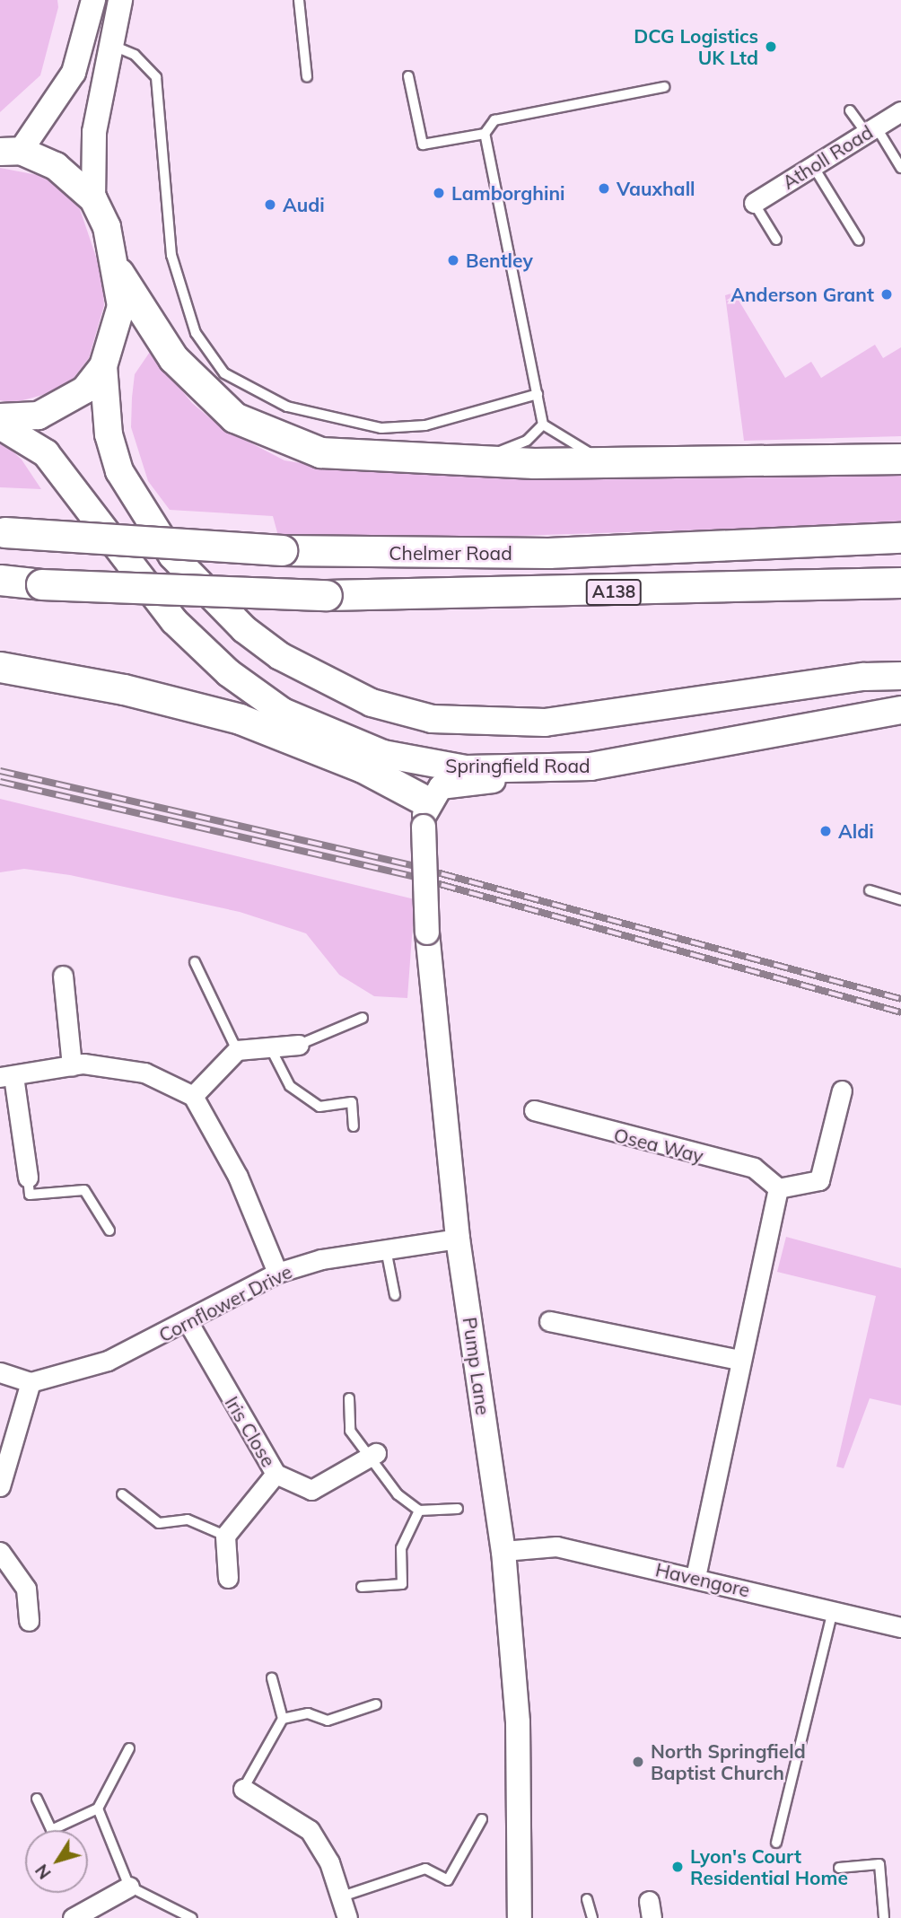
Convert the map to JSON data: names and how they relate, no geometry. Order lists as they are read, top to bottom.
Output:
{
  "streets": {
    "main road": ["Chelmer Road", "A138", "Springfield Road"],
    "street": [
      "Atholl Road",
      "Osea Way",
      "Cornflower Drive",
      "Pump Lane",
      "Iris Close",
      "Havengore"
    ]
  },
  "crossings": [
    ["Cornflower Drive", "Pump Lane"],
    ["Cornflower Drive", "Iris Close"],
    ["Pump Lane", "Havengore"]
  ],
  "places": [
    "DCG Logistics UK Ltd",
    "Vauxhall",
    "Lamborghini",
    "Audi",
    "Bentley",
    "Anderson Grant",
    "Aldi",
    "North Springfield Baptist Church",
    "Lyon's Court Residential Home"
  ],
  "north": "bottom left"
}
